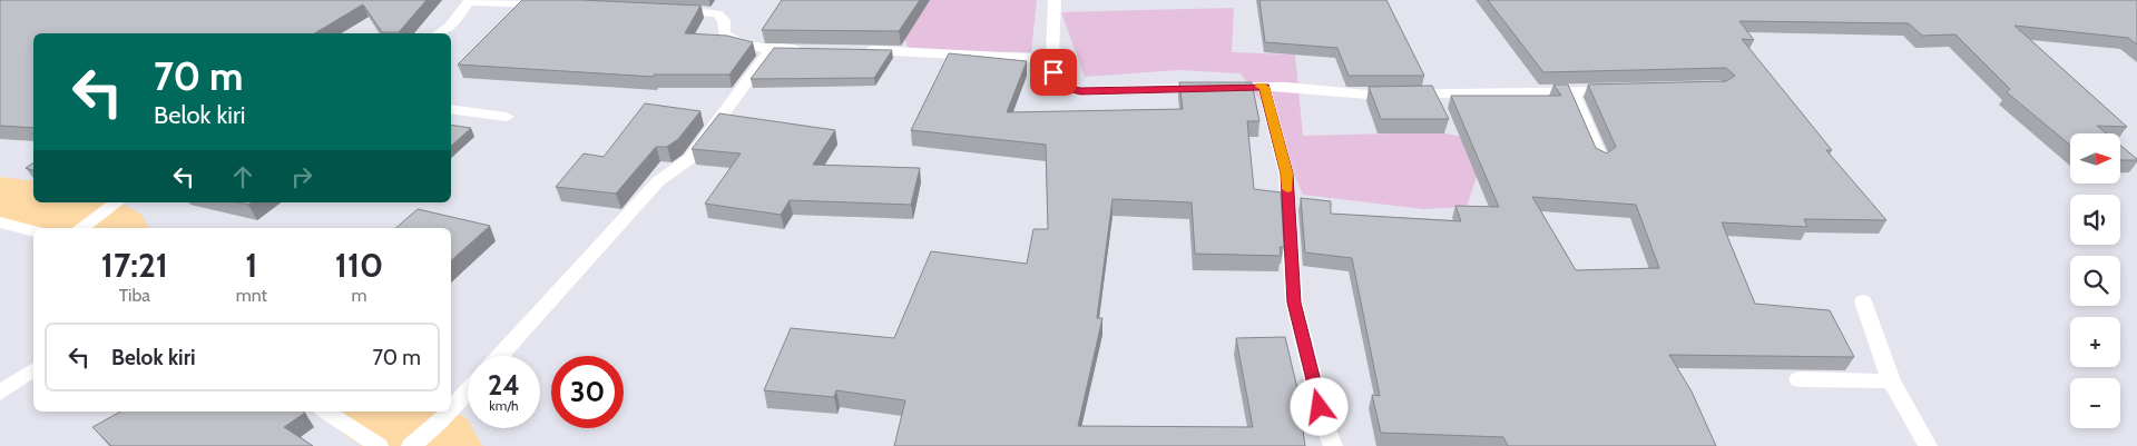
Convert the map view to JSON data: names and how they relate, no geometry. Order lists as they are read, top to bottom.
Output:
{
  "north": "right",
  "page": {
    "turn": ["70 m", "Belok kiri"],
    "map_buttons": ["+", "−"],
    "eta": [
      "17:21",
      "Tiba",
      "1",
      "mnt",
      "110",
      "m"
    ],
    "list": [
      {
        "name": "Belok kiri",
        "value": "70 m"
      }
    ],
    "speed": "24 km/h",
    "limit": "30"
  }
}
